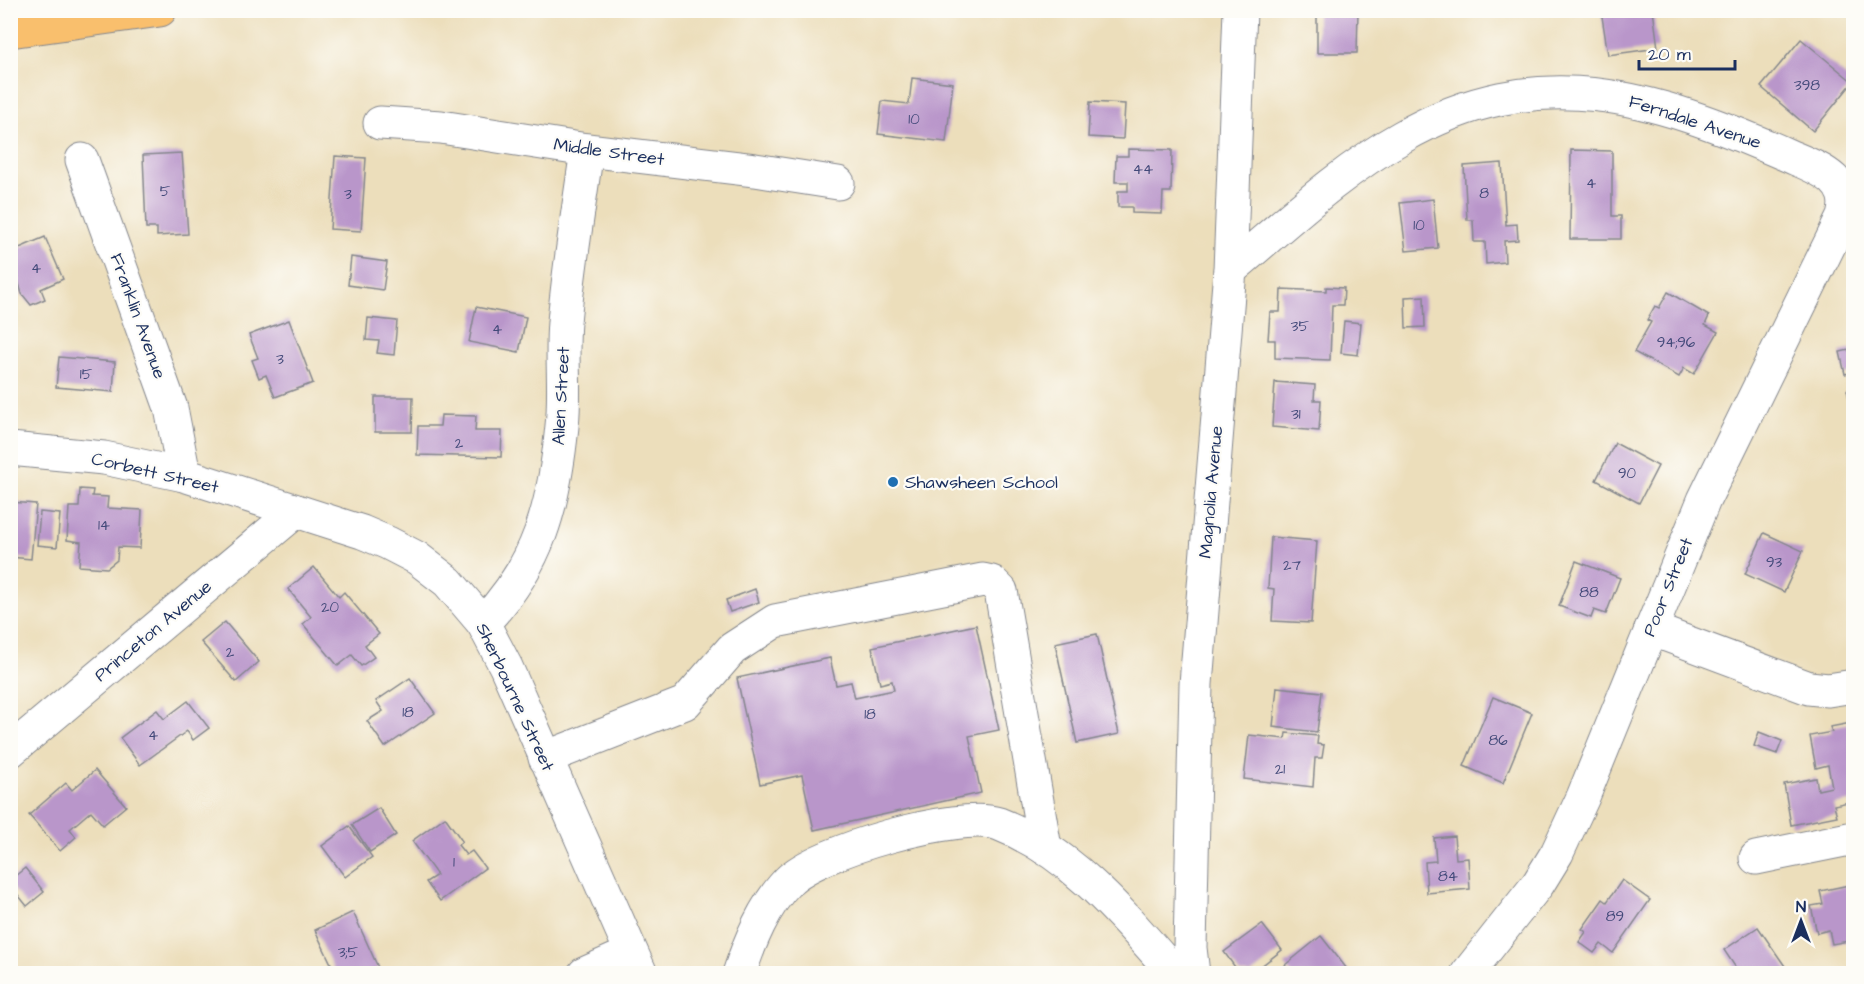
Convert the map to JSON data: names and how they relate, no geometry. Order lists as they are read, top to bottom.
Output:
{
  "streets": {
    "street": [
      "Ferndale Avenue",
      "Middle Street",
      "Franklin Avenue",
      "Allen Street",
      "Corbett Street",
      "Magnolia Avenue",
      "Poor Street",
      "Princeton Avenue",
      "Sherbourne Street"
    ]
  },
  "crossings": [
    ["Ferndale Avenue", "Magnolia Avenue"],
    ["Ferndale Avenue", "Poor Street"],
    ["Middle Street", "Allen Street"],
    ["Franklin Avenue", "Corbett Street"],
    ["Allen Street", "Sherbourne Street"],
    ["Corbett Street", "Princeton Avenue"],
    ["Corbett Street", "Sherbourne Street"],
    ["Princeton Avenue", "Sherbourne Street"]
  ],
  "places": ["Shawsheen School"],
  "house_numbers": [
    "398",
    "10",
    "44",
    "4",
    "5",
    "8",
    "3",
    "10",
    "4",
    "35",
    "4",
    "94;96",
    "3",
    "15",
    "31",
    "2",
    "90",
    "14",
    "93",
    "27",
    "88",
    "20",
    "2",
    "18",
    "18",
    "4",
    "86",
    "21",
    "1",
    "84",
    "89",
    "3;5"
  ],
  "scale_bar": "20 m",
  "north": "top"
}
